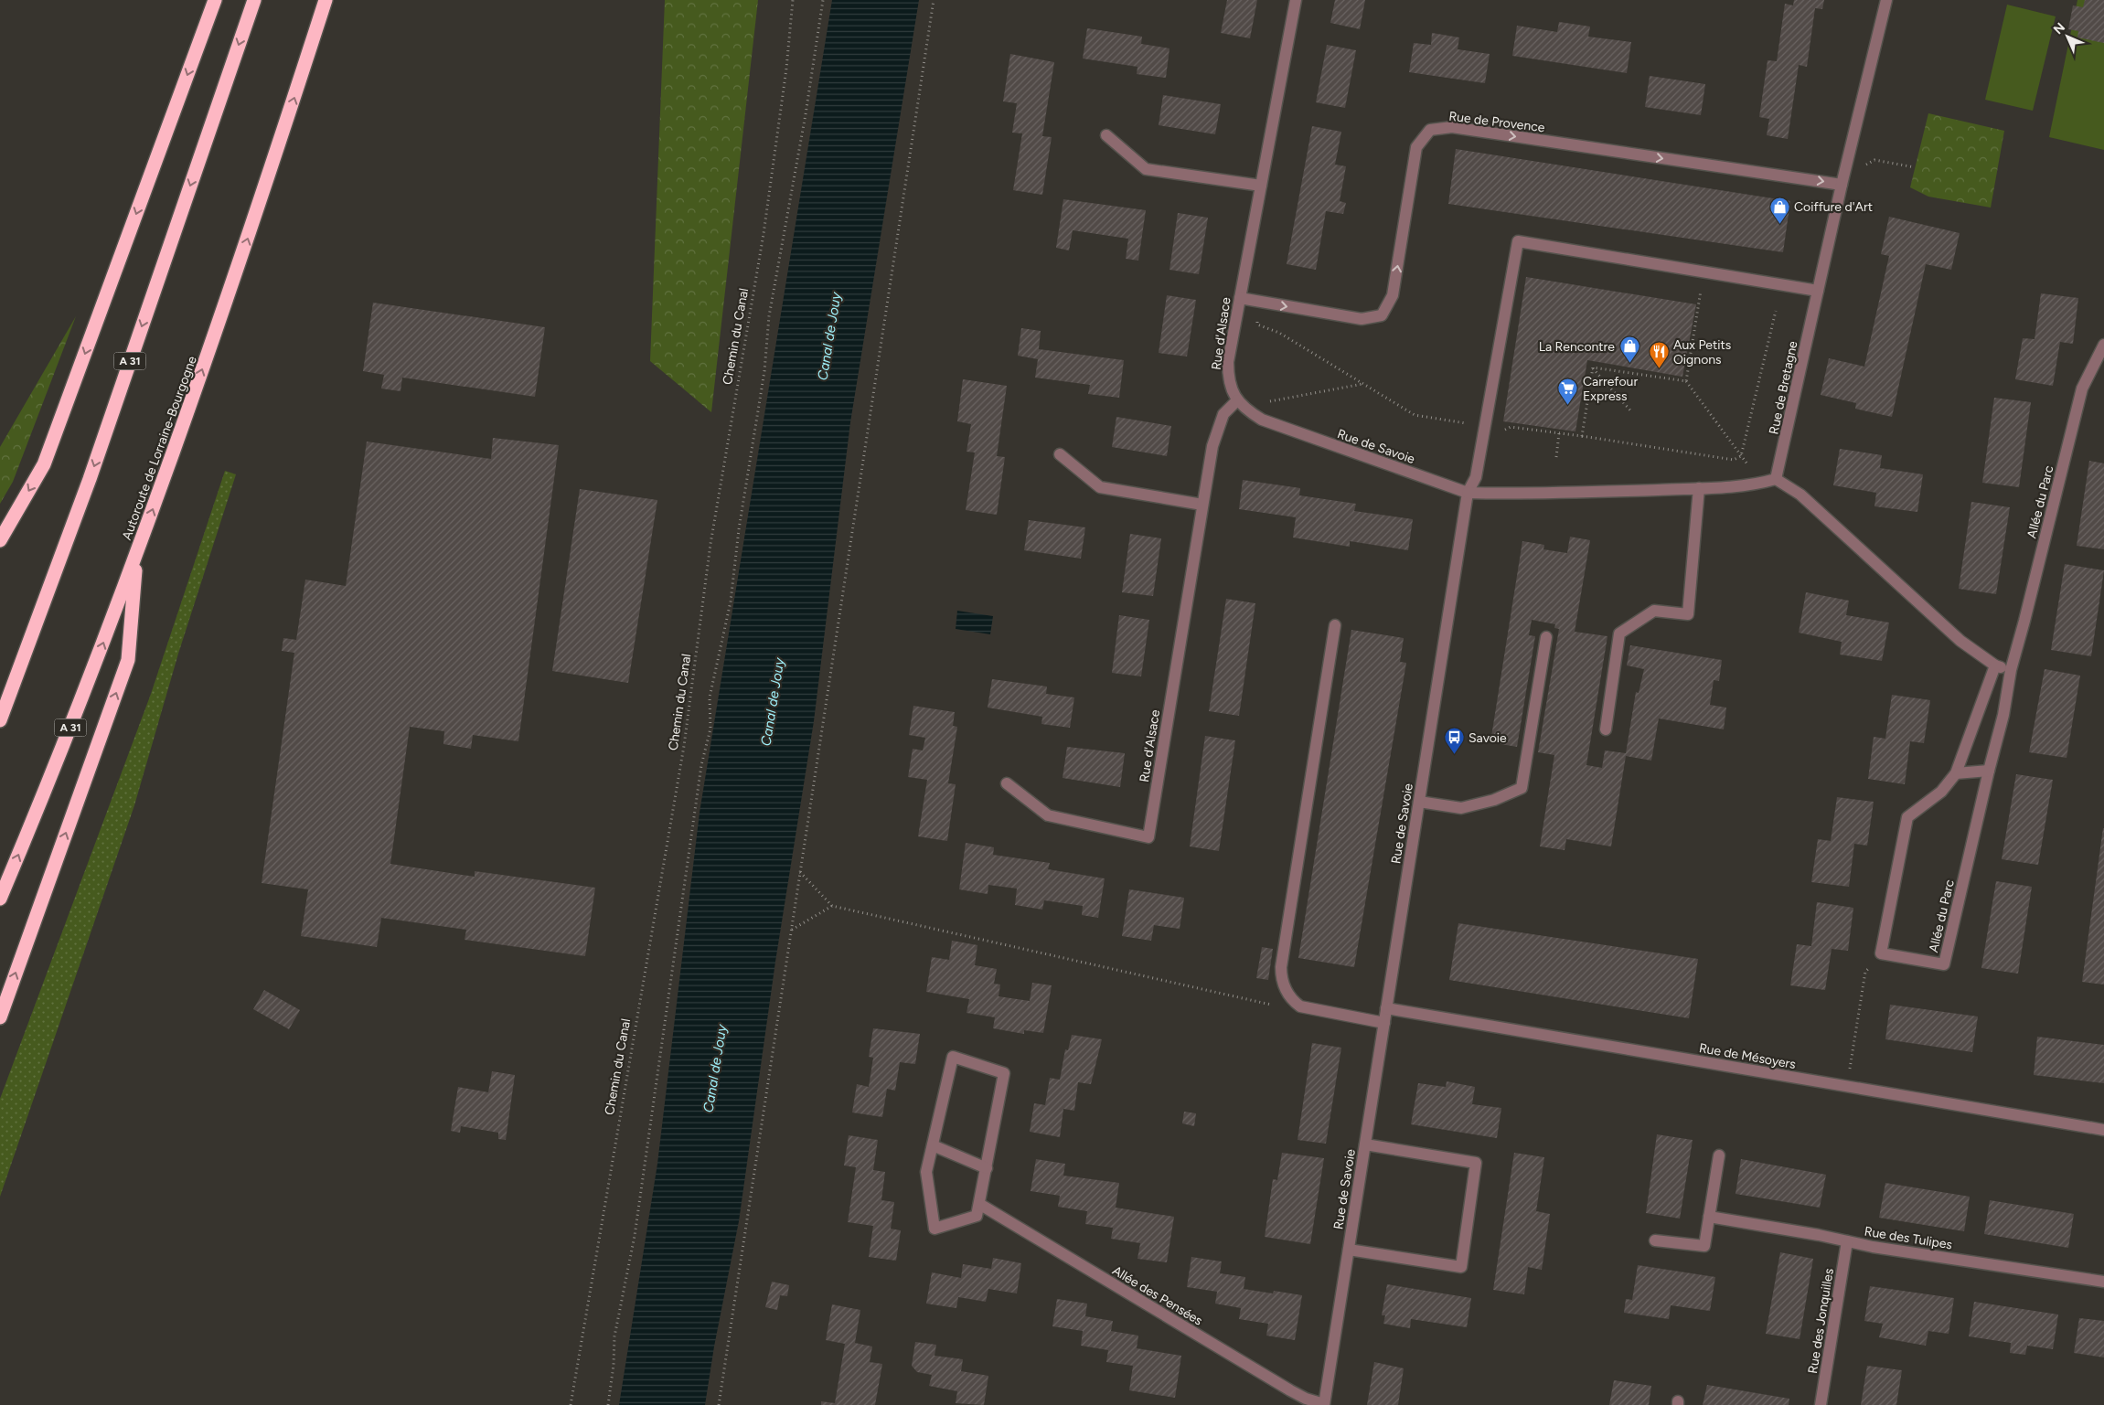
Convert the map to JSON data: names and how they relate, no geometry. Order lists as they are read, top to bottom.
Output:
{
  "streets": {
    "highway": ["A 31", "Autoroute de Lorraine-Bourgogne"],
    "street": [
      "Rue de Provence",
      "Rue d'Alsace",
      "Rue de Bretagne",
      "Rue de Savoie",
      "Allée du Parc",
      "Rue de Mésoyers",
      "Rue des Tulipes",
      "Allée des Pensées",
      "Rue des Jonquilles"
    ],
    "path": ["Chemin du Canal"]
  },
  "crossings": [
    ["Rue de Provence", "Rue d'Alsace"],
    ["Rue de Provence", "Rue de Bretagne"],
    ["Rue d'Alsace", "Rue de Savoie"],
    ["Rue de Savoie", "Rue de Mésoyers"],
    ["Rue de Savoie", "Allée des Pensées"],
    ["Rue des Tulipes", "Rue des Jonquilles"]
  ],
  "one_way": ["Rue de Provence"],
  "water": ["Canal de Jouy"],
  "places": {
    "shop": ["Coiffure d'Art", "La Rencontre"],
    "restaurant": ["Aux Petits Oignons"],
    "supermarket": ["Carrefour Express"],
    "bus stop": ["Savoie"]
  },
  "north": "top left"
}
